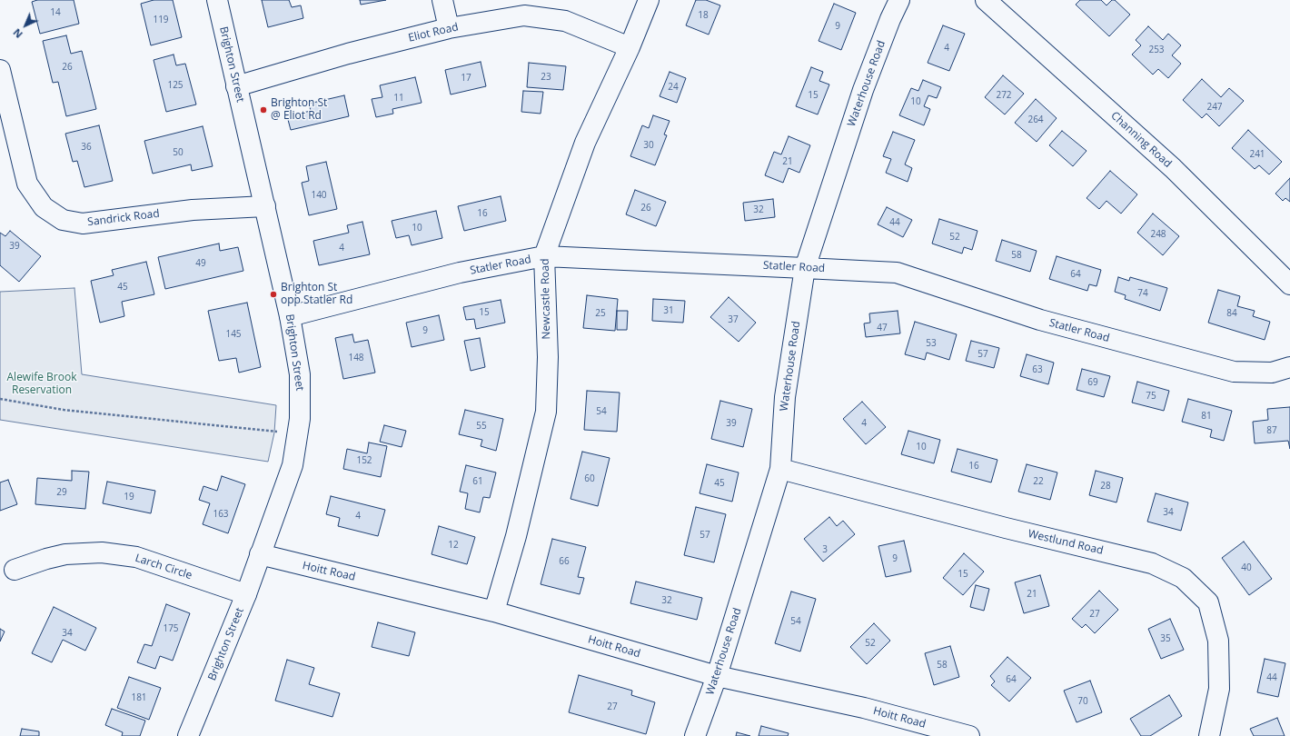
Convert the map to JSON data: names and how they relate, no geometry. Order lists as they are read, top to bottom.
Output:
{
  "streets": {
    "street": [
      "Eliot Road",
      "Brighton Street",
      "Waterhouse Road",
      "Channing Road",
      "Sandrick Road",
      "Statler Road",
      "Newcastle Road",
      "Westlund Road",
      "Larch Circle",
      "Hoitt Road"
    ]
  },
  "crossings": [
    ["Eliot Road", "Brighton Street"],
    ["Eliot Road", "Newcastle Road"],
    ["Brighton Street", "Sandrick Road"],
    ["Brighton Street", "Statler Road"],
    ["Brighton Street", "Larch Circle"],
    ["Brighton Street", "Hoitt Road"],
    ["Waterhouse Road", "Statler Road"],
    ["Waterhouse Road", "Westlund Road"],
    ["Waterhouse Road", "Hoitt Road"],
    ["Statler Road", "Newcastle Road"],
    ["Newcastle Road", "Hoitt Road"]
  ],
  "parks": ["Alewife Brook Reservation"],
  "places": ["Brighton St @ Eliot Rd", "Brighton St opp Statler Rd"],
  "house_numbers": [
    "14",
    "18",
    "119",
    "9",
    "4",
    "253",
    "26",
    "23",
    "17",
    "125",
    "24",
    "15",
    "272",
    "11",
    "10",
    "247",
    "264",
    "30",
    "36",
    "50",
    "241",
    "21",
    "140",
    "26",
    "32",
    "16",
    "44",
    "10",
    "248",
    "52",
    "39",
    "4",
    "58",
    "49",
    "64",
    "45",
    "74",
    "31",
    "15",
    "25",
    "84",
    "37",
    "47",
    "9",
    "145",
    "53",
    "57",
    "148",
    "63",
    "69",
    "75",
    "54",
    "81",
    "39",
    "4",
    "55",
    "87",
    "10",
    "152",
    "16",
    "60",
    "61",
    "22",
    "45",
    "28",
    "29",
    "19",
    "34",
    "163",
    "4",
    "57",
    "12",
    "3",
    "9",
    "66",
    "40",
    "15",
    "21",
    "32",
    "27",
    "54",
    "175",
    "34",
    "35",
    "52",
    "58",
    "44",
    "64",
    "181",
    "70",
    "27"
  ],
  "north": "bottom left"
}
